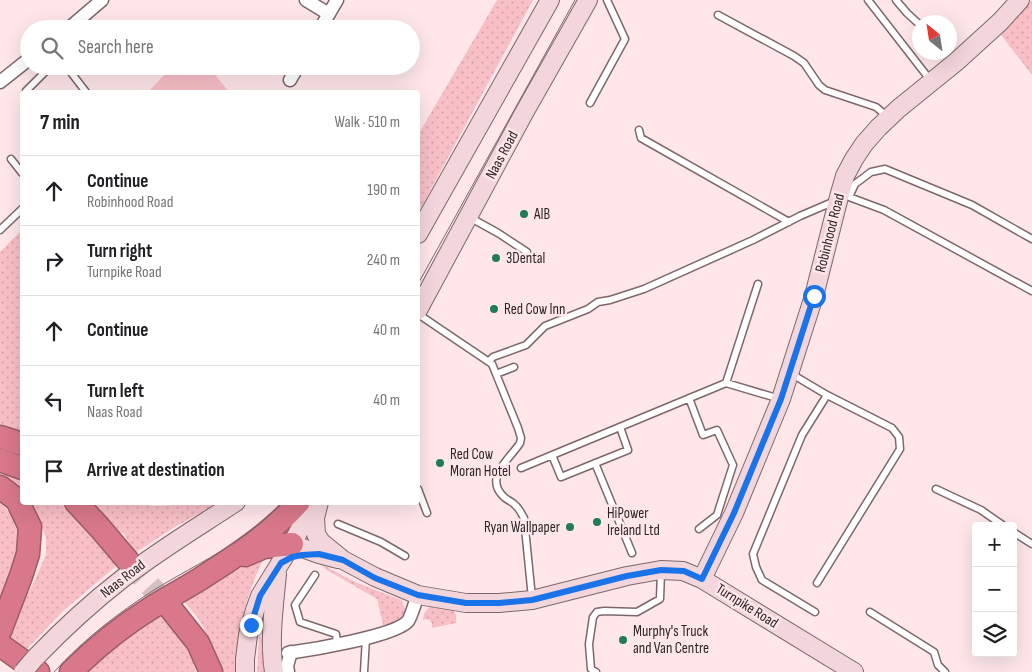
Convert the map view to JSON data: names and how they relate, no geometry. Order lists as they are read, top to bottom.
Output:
{
  "streets": {
    "street": ["Naas Road", "Robinhood Road", "Turnpike Road"]
  },
  "crossings": [
    ["Robinhood Road", "Turnpike Road"]
  ],
  "places": [
    "AIB",
    "3Dental",
    "Red Cow Inn",
    "Red Cow Moran Hotel",
    "HiPower Ireland Ltd",
    "Ryan Wallpaper",
    "Murphy's Truck and Van Centre"
  ],
  "north": "top left",
  "page": {
    "search": "Search here",
    "heading": ["7 min", "Walk · 510 m"],
    "list": [
      ["Continue", "Robinhood Road", "190 m"],
      ["Turn right", "Turnpike Road", "240 m"],
      ["Continue", "40 m"],
      ["Turn left", "Naas Road", "40 m"],
      "Arrive at destination"
    ],
    "map_buttons": ["+", "−"]
  }
}
